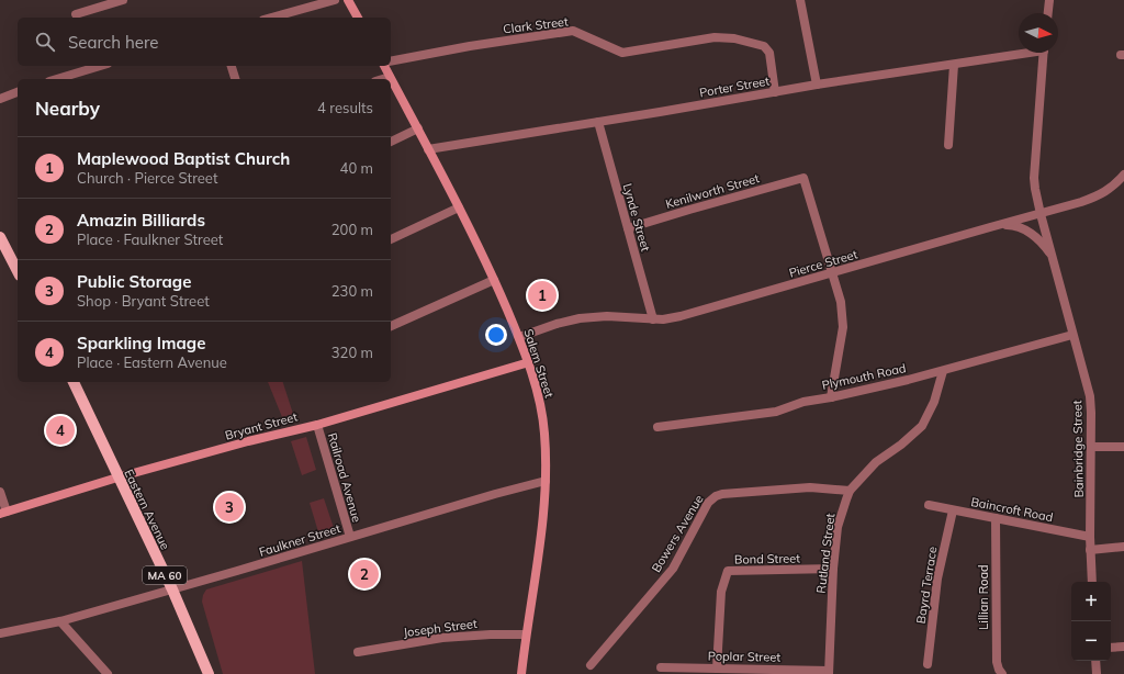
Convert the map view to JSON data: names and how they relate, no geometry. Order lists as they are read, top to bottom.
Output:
{
  "streets": {
    "main road": [
      "Salem Street",
      "Bryant Street",
      "Eastern Avenue",
      "MA 60"
    ],
    "street": [
      "Clark Street",
      "Porter Street",
      "Kenilworth Street",
      "Lynde Street",
      "Pierce Street",
      "Plymouth Road",
      "Bainbridge Street",
      "Railroad Avenue",
      "Baincroft Road",
      "Bowers Avenue",
      "Faulkner Street",
      "Rutland Street",
      "Bond Street",
      "Bayrd Terrace",
      "Lillian Road",
      "Joseph Street",
      "Poplar Street"
    ]
  },
  "crossings": [
    ["Clark Street", "Porter Street"],
    ["Porter Street", "Lynde Street"],
    ["Porter Street", "Salem Street"],
    ["Kenilworth Street", "Lynde Street"],
    ["Kenilworth Street", "Pierce Street"],
    ["Lynde Street", "Pierce Street"],
    ["Pierce Street", "Salem Street"],
    ["Pierce Street", "Bainbridge Street"],
    ["Salem Street", "Bryant Street"],
    ["Salem Street", "Faulkner Street"],
    ["Salem Street", "Joseph Street"],
    ["Plymouth Road", "Bainbridge Street"],
    ["Plymouth Road", "Rutland Street"],
    ["Bryant Street", "Railroad Avenue"],
    ["Bryant Street", "Eastern Avenue"],
    ["Bainbridge Street", "Baincroft Road"],
    ["Railroad Avenue", "Faulkner Street"],
    ["Eastern Avenue", "Faulkner Street"],
    ["Baincroft Road", "Bayrd Terrace"],
    ["Baincroft Road", "Lillian Road"],
    ["Bowers Avenue", "Rutland Street"],
    ["Rutland Street", "Bond Street"],
    ["Rutland Street", "Poplar Street"],
    ["Bond Street", "Poplar Street"]
  ],
  "north": "right",
  "page": {
    "search": "Search here",
    "heading": ["Nearby", "4 results"],
    "list": [
      {
        "mark": "1",
        "name": "Maplewood Baptist Church",
        "note": "Church · Pierce Street",
        "value": "40 m"
      },
      {
        "mark": "2",
        "name": "Amazin Billiards",
        "note": "Place · Faulkner Street",
        "value": "200 m"
      },
      {
        "mark": "3",
        "name": "Public Storage",
        "note": "Shop · Bryant Street",
        "value": "230 m"
      },
      {
        "mark": "4",
        "name": "Sparkling Image",
        "note": "Place · Eastern Avenue",
        "value": "320 m"
      }
    ],
    "pins": [
      "1",
      "4",
      "3",
      "2"
    ],
    "map_buttons": ["+", "−"]
  }
}
